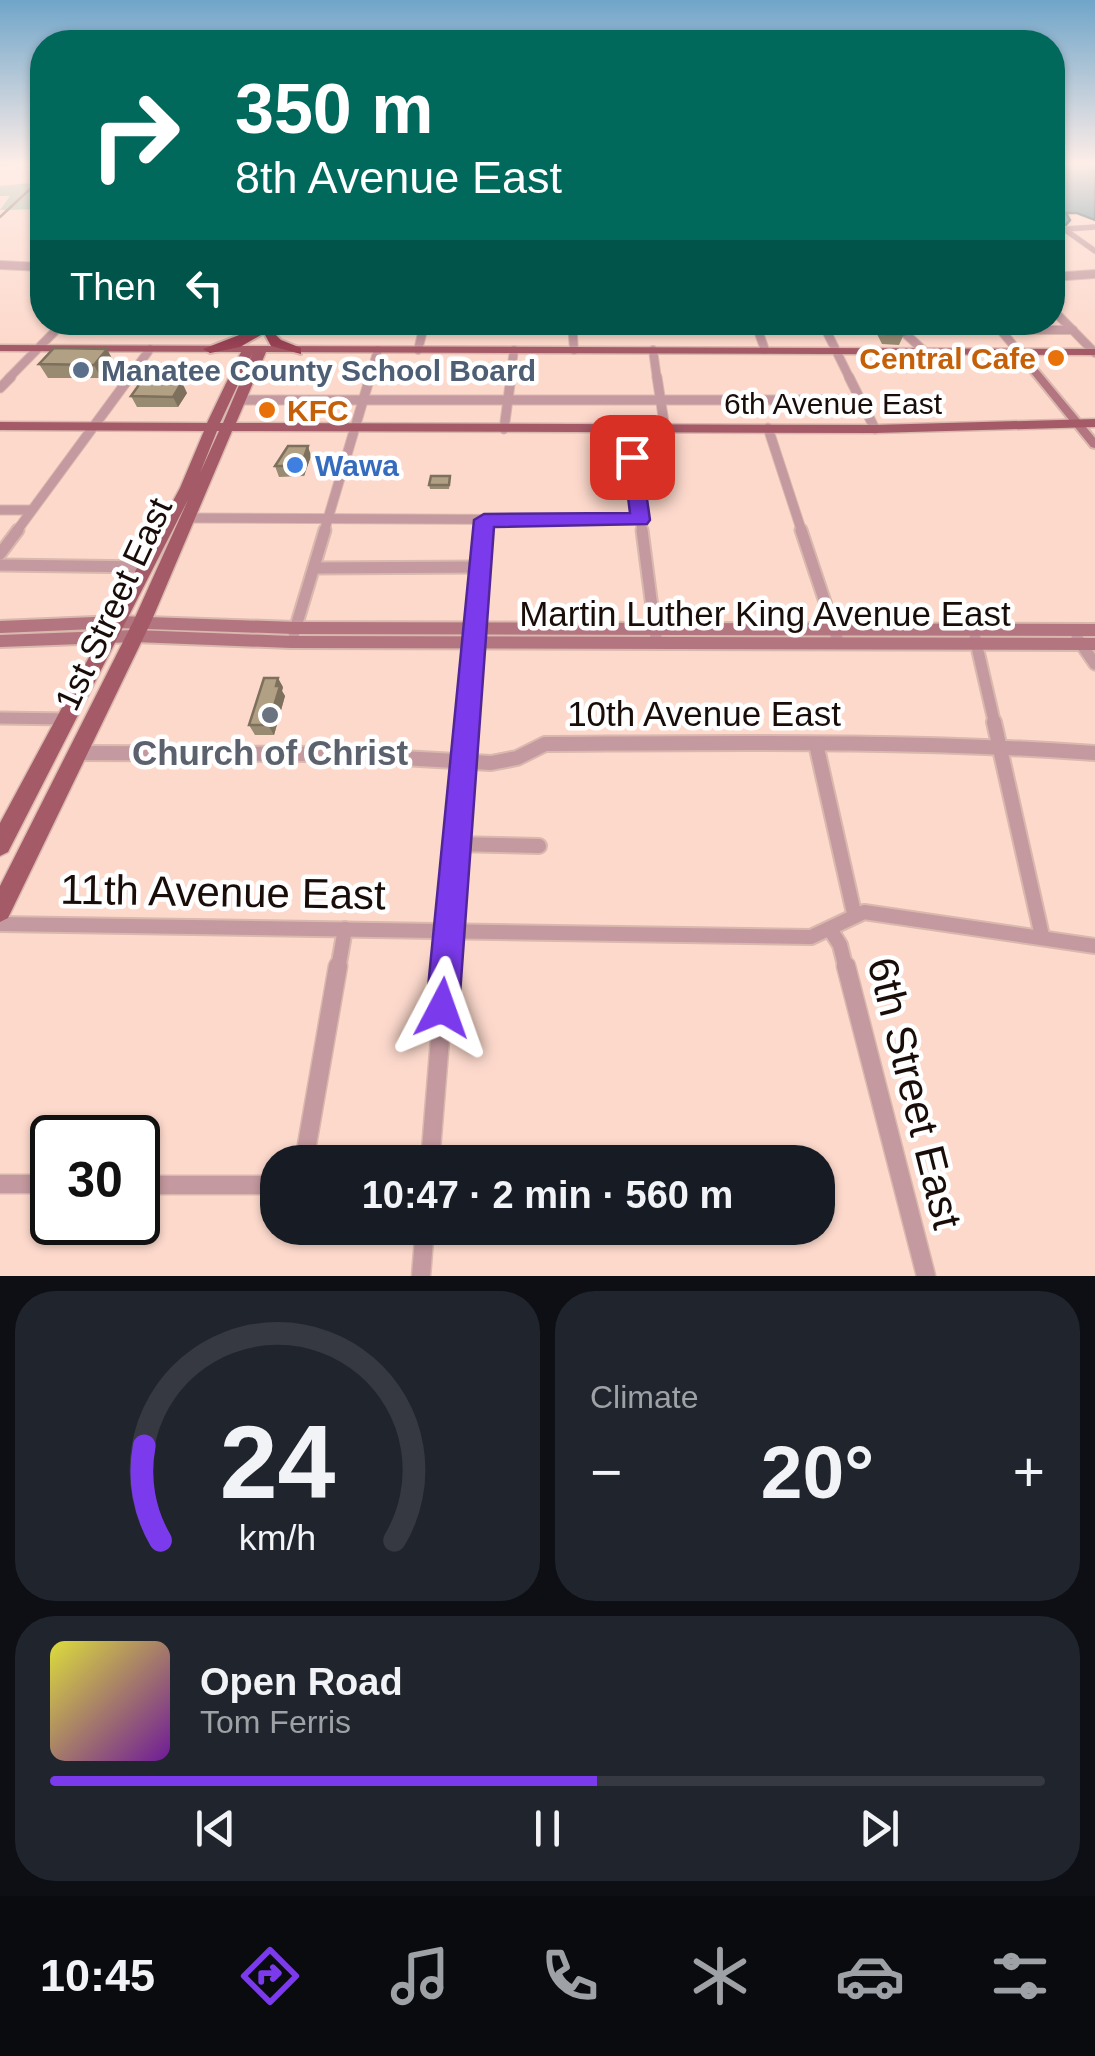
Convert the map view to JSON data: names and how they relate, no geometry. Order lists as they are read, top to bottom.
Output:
{
  "streets": {
    "highway": ["1st Street East"],
    "main road": ["6th Avenue East"],
    "street": [
      "Martin Luther King Avenue East",
      "10th Avenue East",
      "11th Avenue East",
      "6th Street East"
    ]
  },
  "crossings": [
    ["6th Avenue East", "1st Street East"],
    ["1st Street East", "Martin Luther King Avenue East"],
    ["1st Street East", "10th Avenue East"],
    ["10th Avenue East", "6th Street East"],
    ["11th Avenue East", "6th Street East"]
  ],
  "places": [
    "Central Cafe",
    "Manatee County School Board",
    "KFC",
    "Wawa",
    "Church of Christ"
  ],
  "page": {
    "turn": ["350 m", "8th Avenue East"],
    "then": "Then",
    "limit": "30",
    "trip": "10:47 · 2 min · 560 m",
    "tile": "Climate",
    "heat": ["−", "20°", "+"],
    "song": ["Open Road", "Tom Ferris"],
    "tabs": "10:45",
    "gauge": ["24", "km/h"]
  }
}
